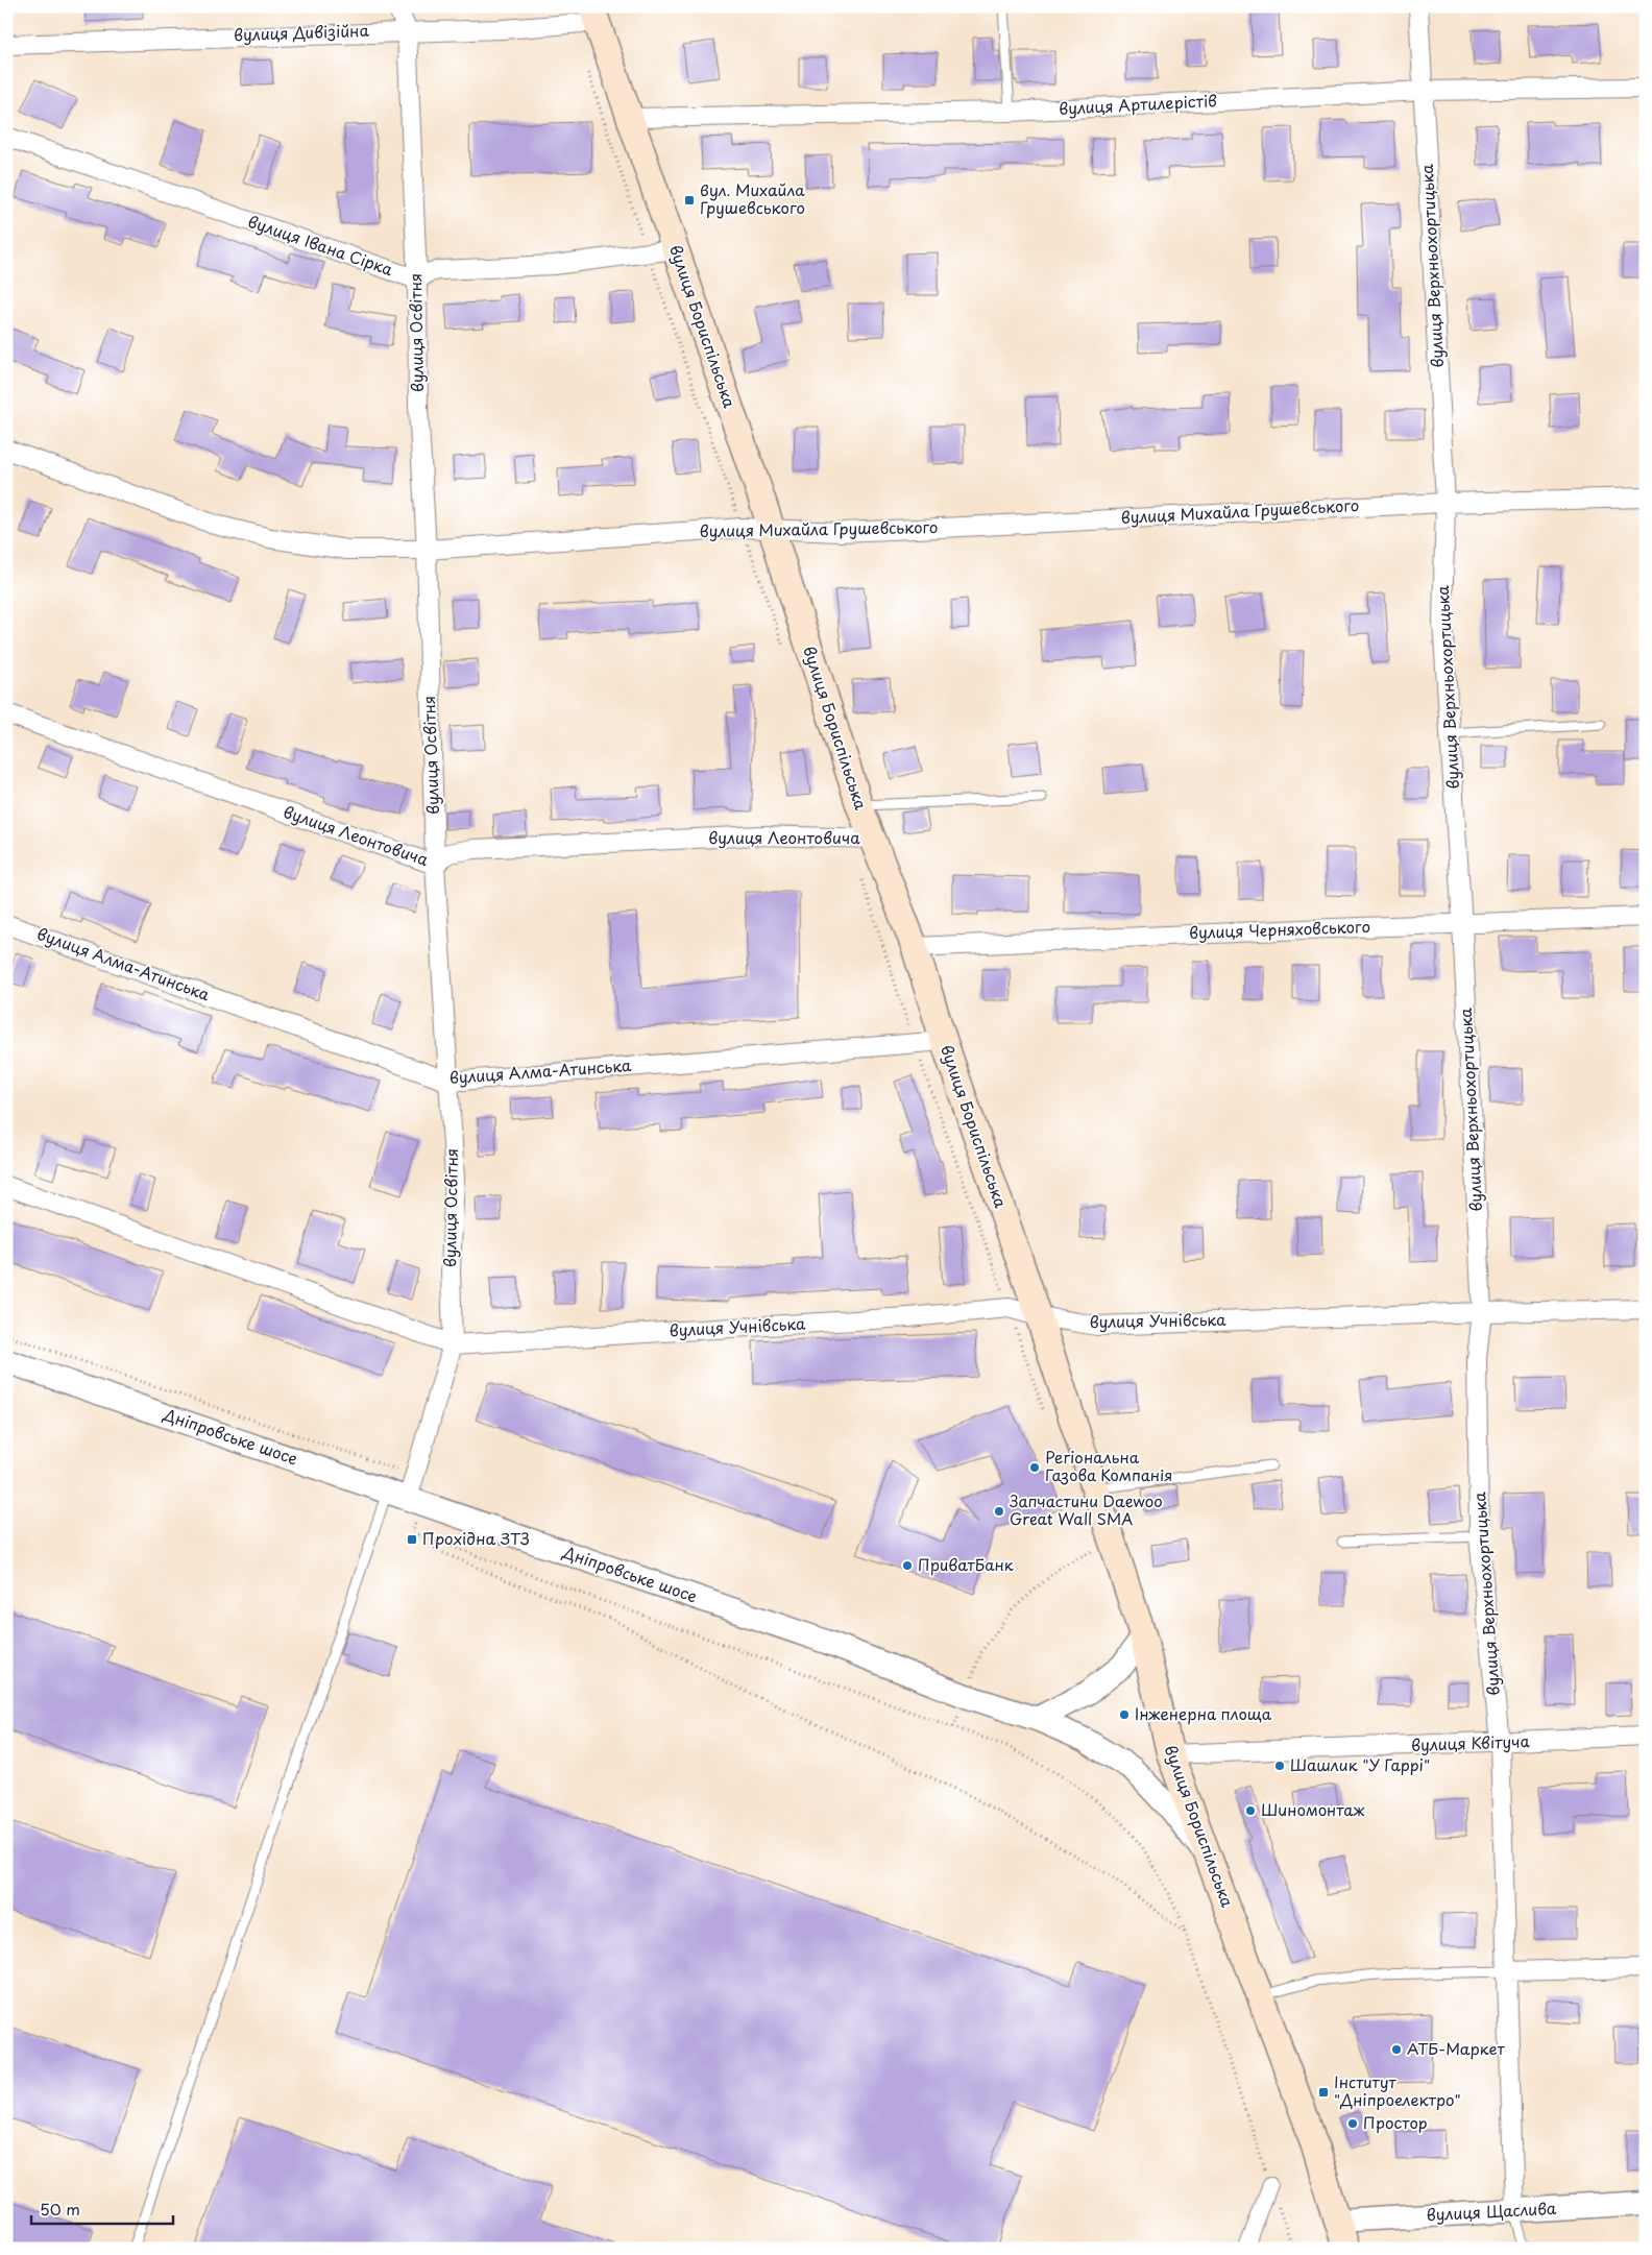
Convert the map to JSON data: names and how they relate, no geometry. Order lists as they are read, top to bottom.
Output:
{
  "streets": {
    "main road": ["вулиця Бориспільська"],
    "street": [
      "вулиця Дивізійна",
      "вулиця Артилерістів",
      "вулиця Івана Сірка",
      "вулиця Верхньохортицька",
      "вулиця Освітня",
      "вулиця Михайла Грушевського",
      "вулиця Леонтовича",
      "вулиця Черняховського",
      "вулиця Алма-Атинська",
      "вулиця Учнівська",
      "Дніпровське шосе",
      "вулиця Квітуча",
      "вулиця Щаслива"
    ]
  },
  "crossings": [
    ["вулиця Дивізійна", "вулиця Бориспільська"],
    ["вулиця Дивізійна", "вулиця Освітня"],
    ["вулиця Артилерістів", "вулиця Верхньохортицька"],
    ["вулиця Артилерістів", "вулиця Бориспільська"],
    ["вулиця Івана Сірка", "вулиця Освітня"],
    ["вулиця Верхньохортицька", "вулиця Михайла Грушевського"],
    ["вулиця Верхньохортицька", "вулиця Черняховського"],
    ["вулиця Верхньохортицька", "вулиця Учнівська"],
    ["вулиця Верхньохортицька", "вулиця Квітуча"],
    ["вулиця Верхньохортицька", "вулиця Щаслива"],
    ["вулиця Бориспільська", "вулиця Михайла Грушевського"],
    ["вулиця Бориспільська", "вулиця Леонтовича"],
    ["вулиця Бориспільська", "вулиця Черняховського"],
    ["вулиця Бориспільська", "вулиця Алма-Атинська"],
    ["вулиця Бориспільська", "вулиця Учнівська"],
    ["вулиця Бориспільська", "Дніпровське шосе"],
    ["вулиця Бориспільська", "вулиця Квітуча"],
    ["вулиця Бориспільська", "вулиця Щаслива"],
    ["вулиця Освітня", "вулиця Михайла Грушевського"],
    ["вулиця Освітня", "вулиця Леонтовича"],
    ["вулиця Освітня", "вулиця Алма-Атинська"],
    ["вулиця Освітня", "вулиця Учнівська"],
    ["вулиця Освітня", "Дніпровське шосе"]
  ],
  "places": {
    "transit": ["вул. Михайла Грушевського", "Прохідна ЗТЗ", "Інститут \"Дніпроелектро\""],
    "other": [
      "Регіональна Газова Компанія",
      "Запчастини Daewoo Great Wall SMA",
      "ПриватБанк",
      "Інженерна площа",
      "Шашлик \"У Гаррі\"",
      "Шиномонтаж",
      "АТБ-Маркет",
      "Простор"
    ]
  },
  "scale_bar": "50 m"
}
